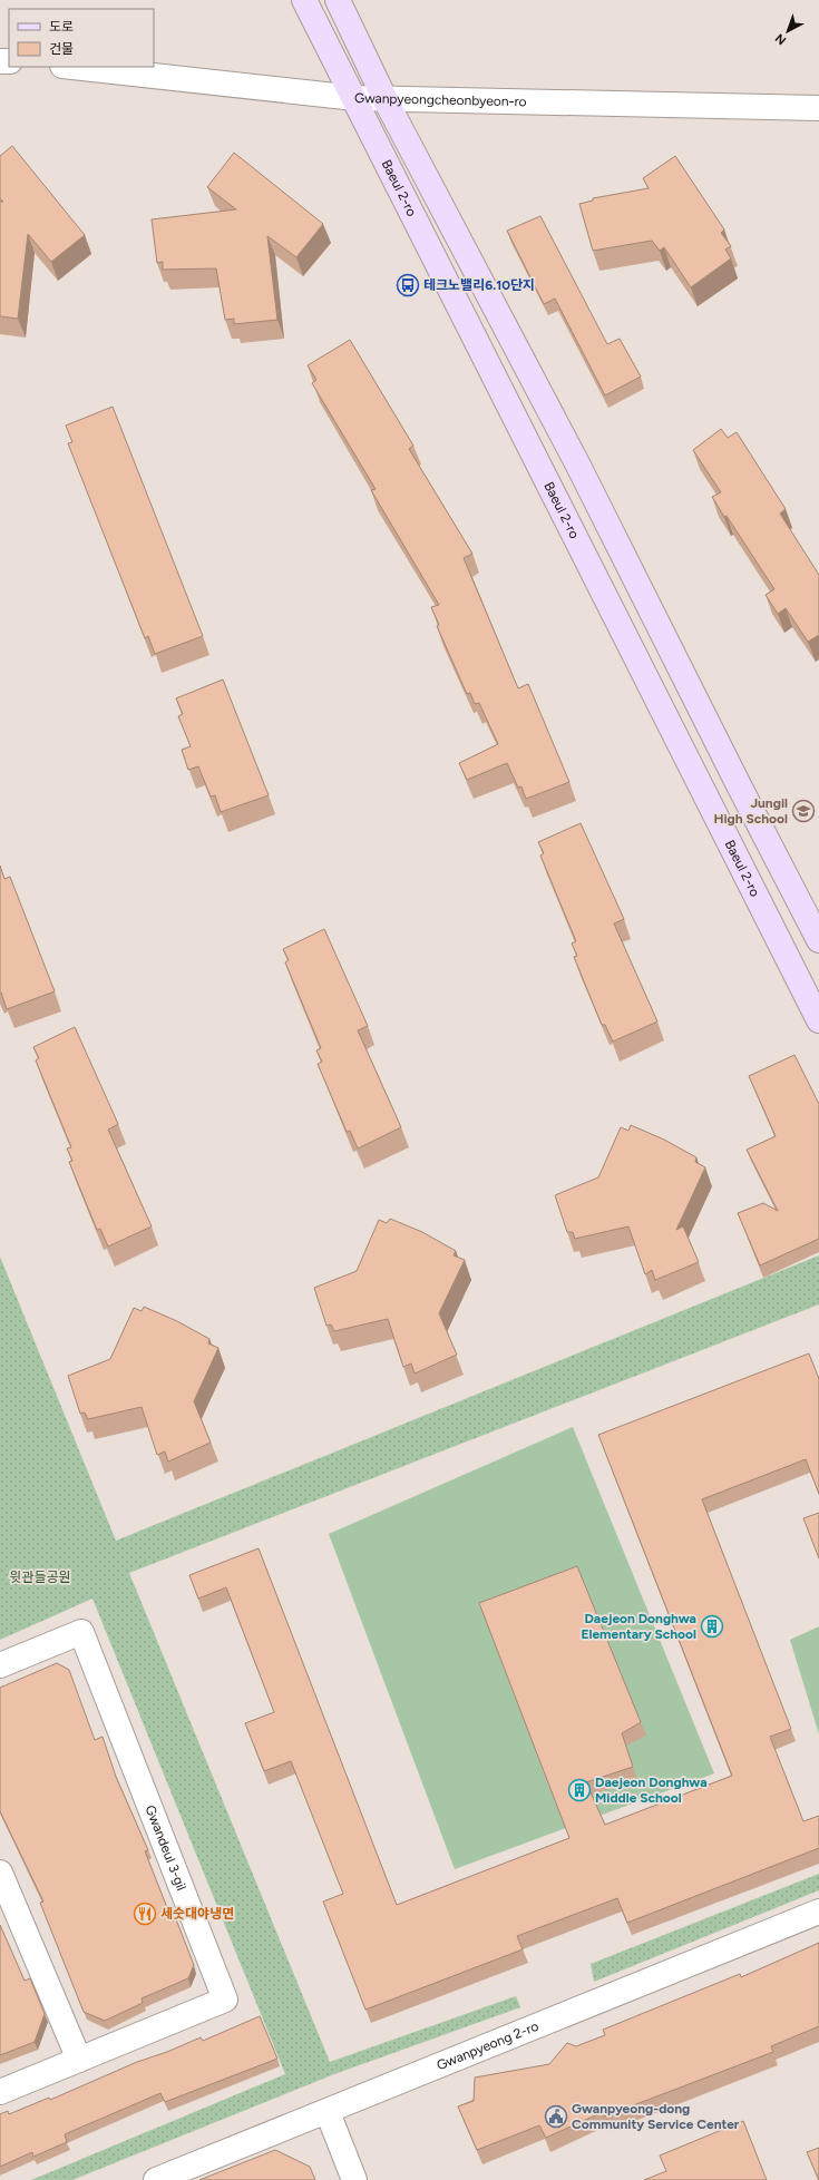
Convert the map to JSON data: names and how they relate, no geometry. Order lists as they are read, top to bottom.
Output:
{
  "streets": {
    "main road": ["Baeul 2-ro"],
    "street": ["Gwanpyeongcheonbyeon-ro", "Gwandeul 3-gil", "Gwanpyeong 2-ro"]
  },
  "crossings": [
    ["Gwanpyeongcheonbyeon-ro", "Baeul 2-ro"]
  ],
  "parks": ["윗관들공원"],
  "places": {
    "bus stop": ["테크노밸리6.10단지"],
    "school or university": ["Jungil High School"],
    "building": ["Daejeon Donghwa Elementary School", "Daejeon Donghwa Middle School"],
    "restaurant": ["세숫대야냉면"],
    "public building": ["Gwanpyeong-dong Community Service Center"]
  },
  "legend": ["도로", "건물"],
  "north": "bottom left"
}
